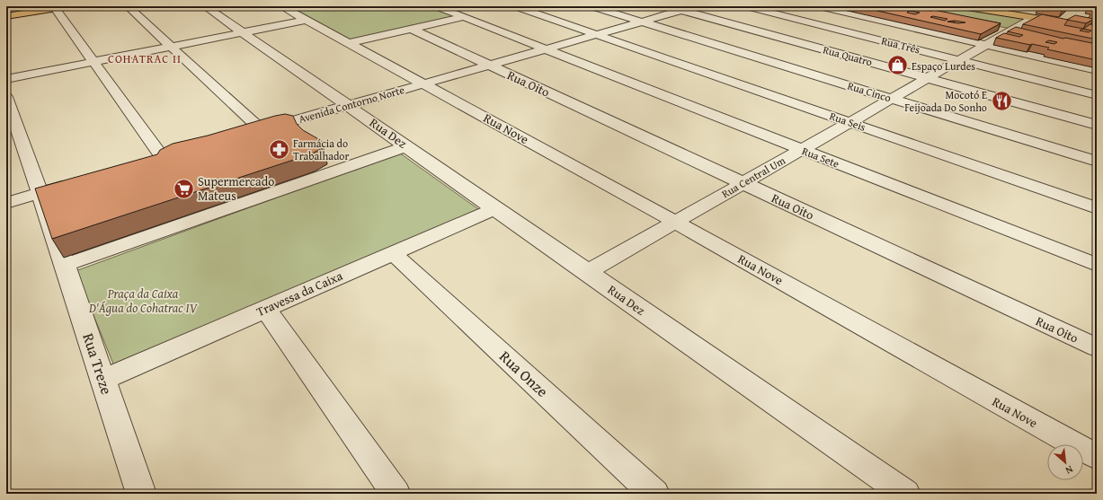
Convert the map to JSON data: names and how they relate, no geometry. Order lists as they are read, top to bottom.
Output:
{
  "streets": {
    "street": [
      "Rua Três",
      "Rua Quatro",
      "Rua Oito",
      "Rua Cinco",
      "Avenida Contorno Norte",
      "Rua Seis",
      "Rua Nove",
      "Rua Dez",
      "Rua Sete",
      "Rua Central Um",
      "Travessa da Caixa",
      "Rua Treze",
      "Rua Onze"
    ]
  },
  "crossings": [
    ["Rua Três", "Rua Central Um"],
    ["Rua Quatro", "Avenida Contorno Norte"],
    ["Rua Quatro", "Rua Central Um"],
    ["Rua Oito", "Avenida Contorno Norte"],
    ["Rua Oito", "Rua Central Um"],
    ["Rua Cinco", "Avenida Contorno Norte"],
    ["Rua Cinco", "Rua Central Um"],
    ["Avenida Contorno Norte", "Rua Seis"],
    ["Avenida Contorno Norte", "Rua Nove"],
    ["Avenida Contorno Norte", "Rua Dez"],
    ["Avenida Contorno Norte", "Rua Sete"],
    ["Rua Seis", "Rua Central Um"],
    ["Rua Nove", "Rua Central Um"],
    ["Rua Dez", "Rua Central Um"],
    ["Rua Dez", "Travessa da Caixa"],
    ["Rua Sete", "Rua Central Um"],
    ["Travessa da Caixa", "Rua Treze"],
    ["Travessa da Caixa", "Rua Onze"]
  ],
  "districts": ["COHATRAC II"],
  "parks": ["Praça da Caixa D'Água do Cohatrac IV"],
  "places": {
    "shop": ["Espaço Lurdes"],
    "restaurant": ["Mocotó E Feijoada Do Sonho"],
    "pharmacy": ["Farmácia do Trabalhador"],
    "supermarket": ["Supermercado Mateus"]
  },
  "north": "bottom right"
}
